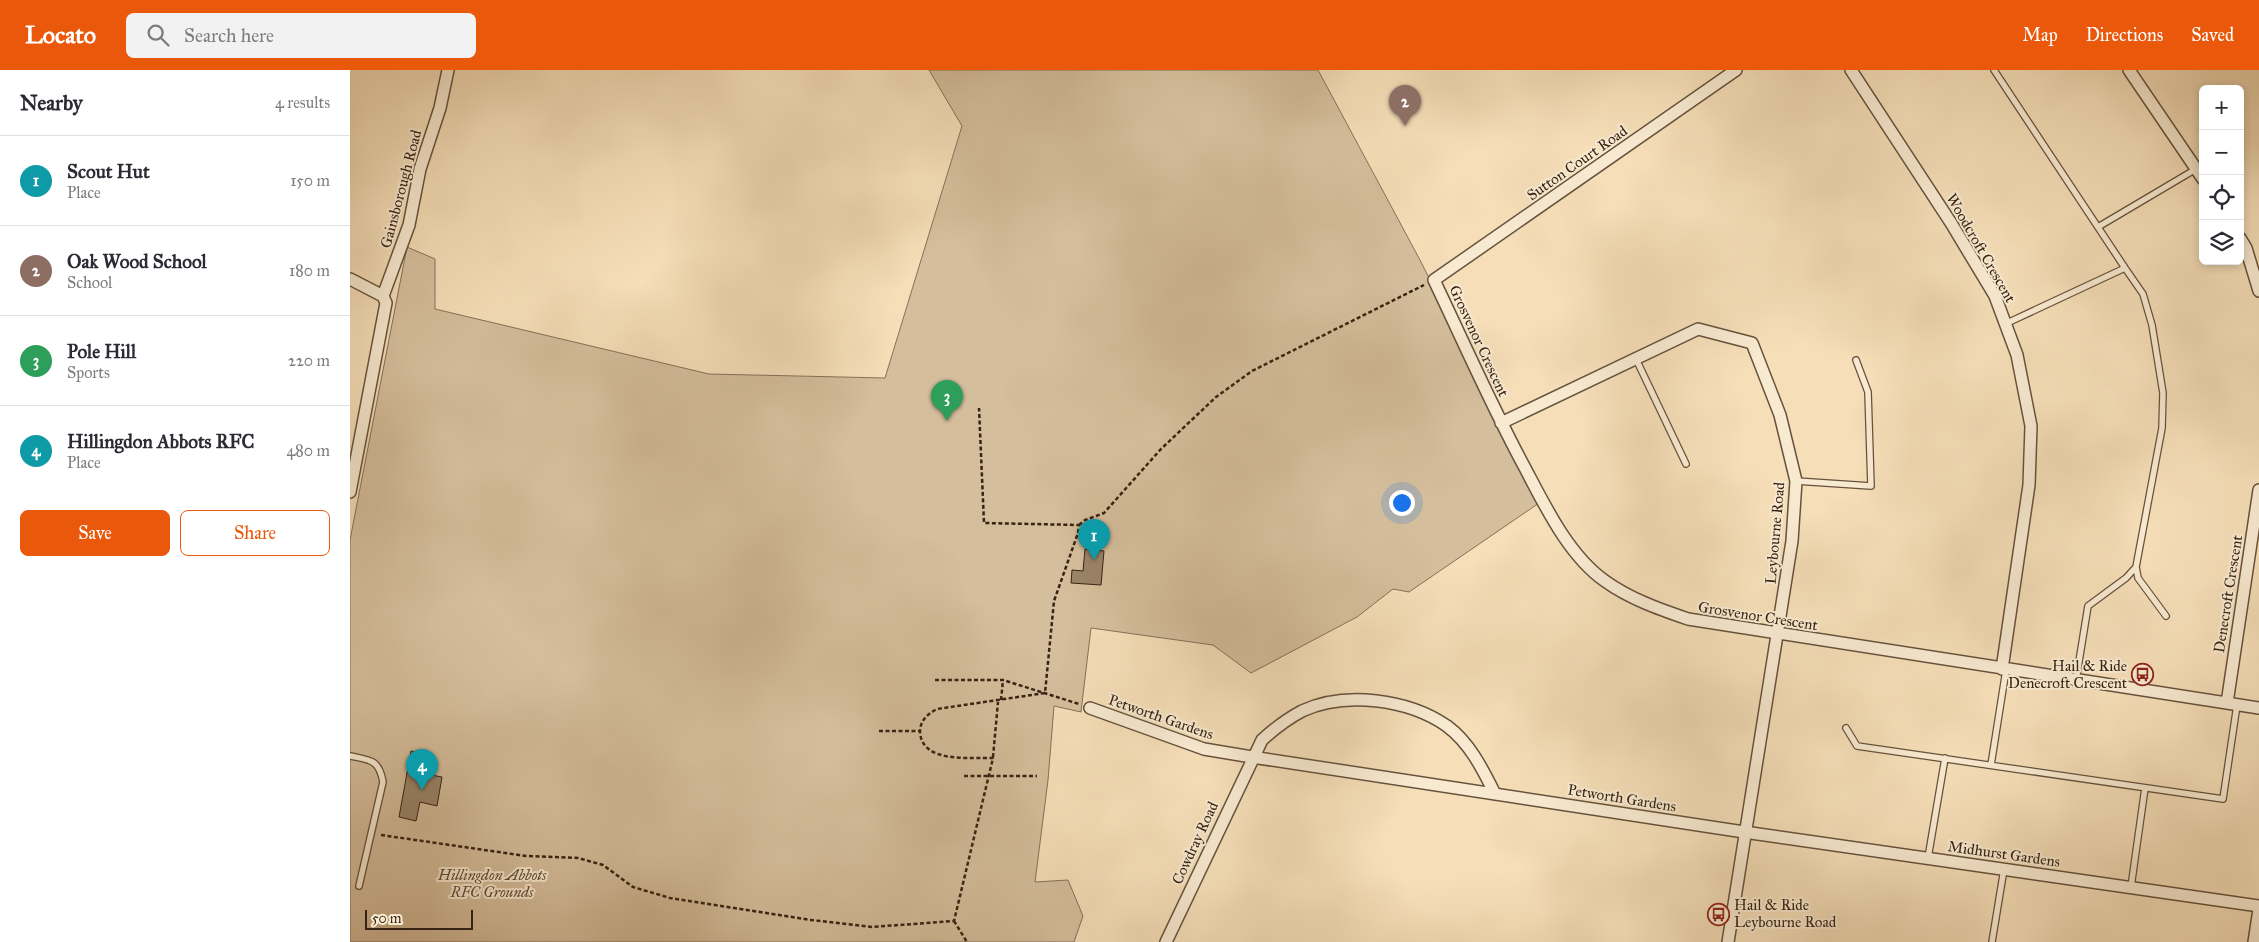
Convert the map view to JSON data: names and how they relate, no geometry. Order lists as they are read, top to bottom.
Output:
{
  "streets": {
    "street": [
      "Sutton Court Road",
      "Gainsborough Road",
      "Woodcroft Crescent",
      "Grosvenor Crescent",
      "Leybourne Road",
      "Denecroft Crescent",
      "Petworth Gardens",
      "Cowdray Road",
      "Midhurst Gardens"
    ]
  },
  "crossings": [
    ["Sutton Court Road", "Grosvenor Crescent"],
    ["Woodcroft Crescent", "Grosvenor Crescent"],
    ["Grosvenor Crescent", "Leybourne Road"],
    ["Grosvenor Crescent", "Denecroft Crescent"],
    ["Leybourne Road", "Petworth Gardens"],
    ["Leybourne Road", "Midhurst Gardens"],
    ["Petworth Gardens", "Cowdray Road"],
    ["Petworth Gardens", "Midhurst Gardens"]
  ],
  "parks": ["Hillingdon Abbots RFC Grounds"],
  "places": {
    "bus stop": ["Hail & Ride Denecroft Crescent", "Hail & Ride Leybourne Road"]
  },
  "scale_bar": "50 m",
  "page": {
    "header": "Locato",
    "search": "Search here",
    "nav": ["Map", "Directions", "Saved"],
    "heading": ["Nearby", "4 results"],
    "map_buttons": ["+", "−"],
    "pins": [
      "2",
      "3",
      "1",
      "4"
    ],
    "list": [
      {
        "mark": "1",
        "name": "Scout Hut",
        "note": "Place",
        "value": "150 m"
      },
      {
        "mark": "2",
        "name": "Oak Wood School",
        "note": "School",
        "value": "180 m"
      },
      {
        "mark": "3",
        "name": "Pole Hill",
        "note": "Sports",
        "value": "220 m"
      },
      {
        "mark": "4",
        "name": "Hillingdon Abbots RFC",
        "note": "Place",
        "value": "480 m"
      }
    ],
    "buttons": ["Save", "Share"],
    "scale": "50 m"
  }
}
